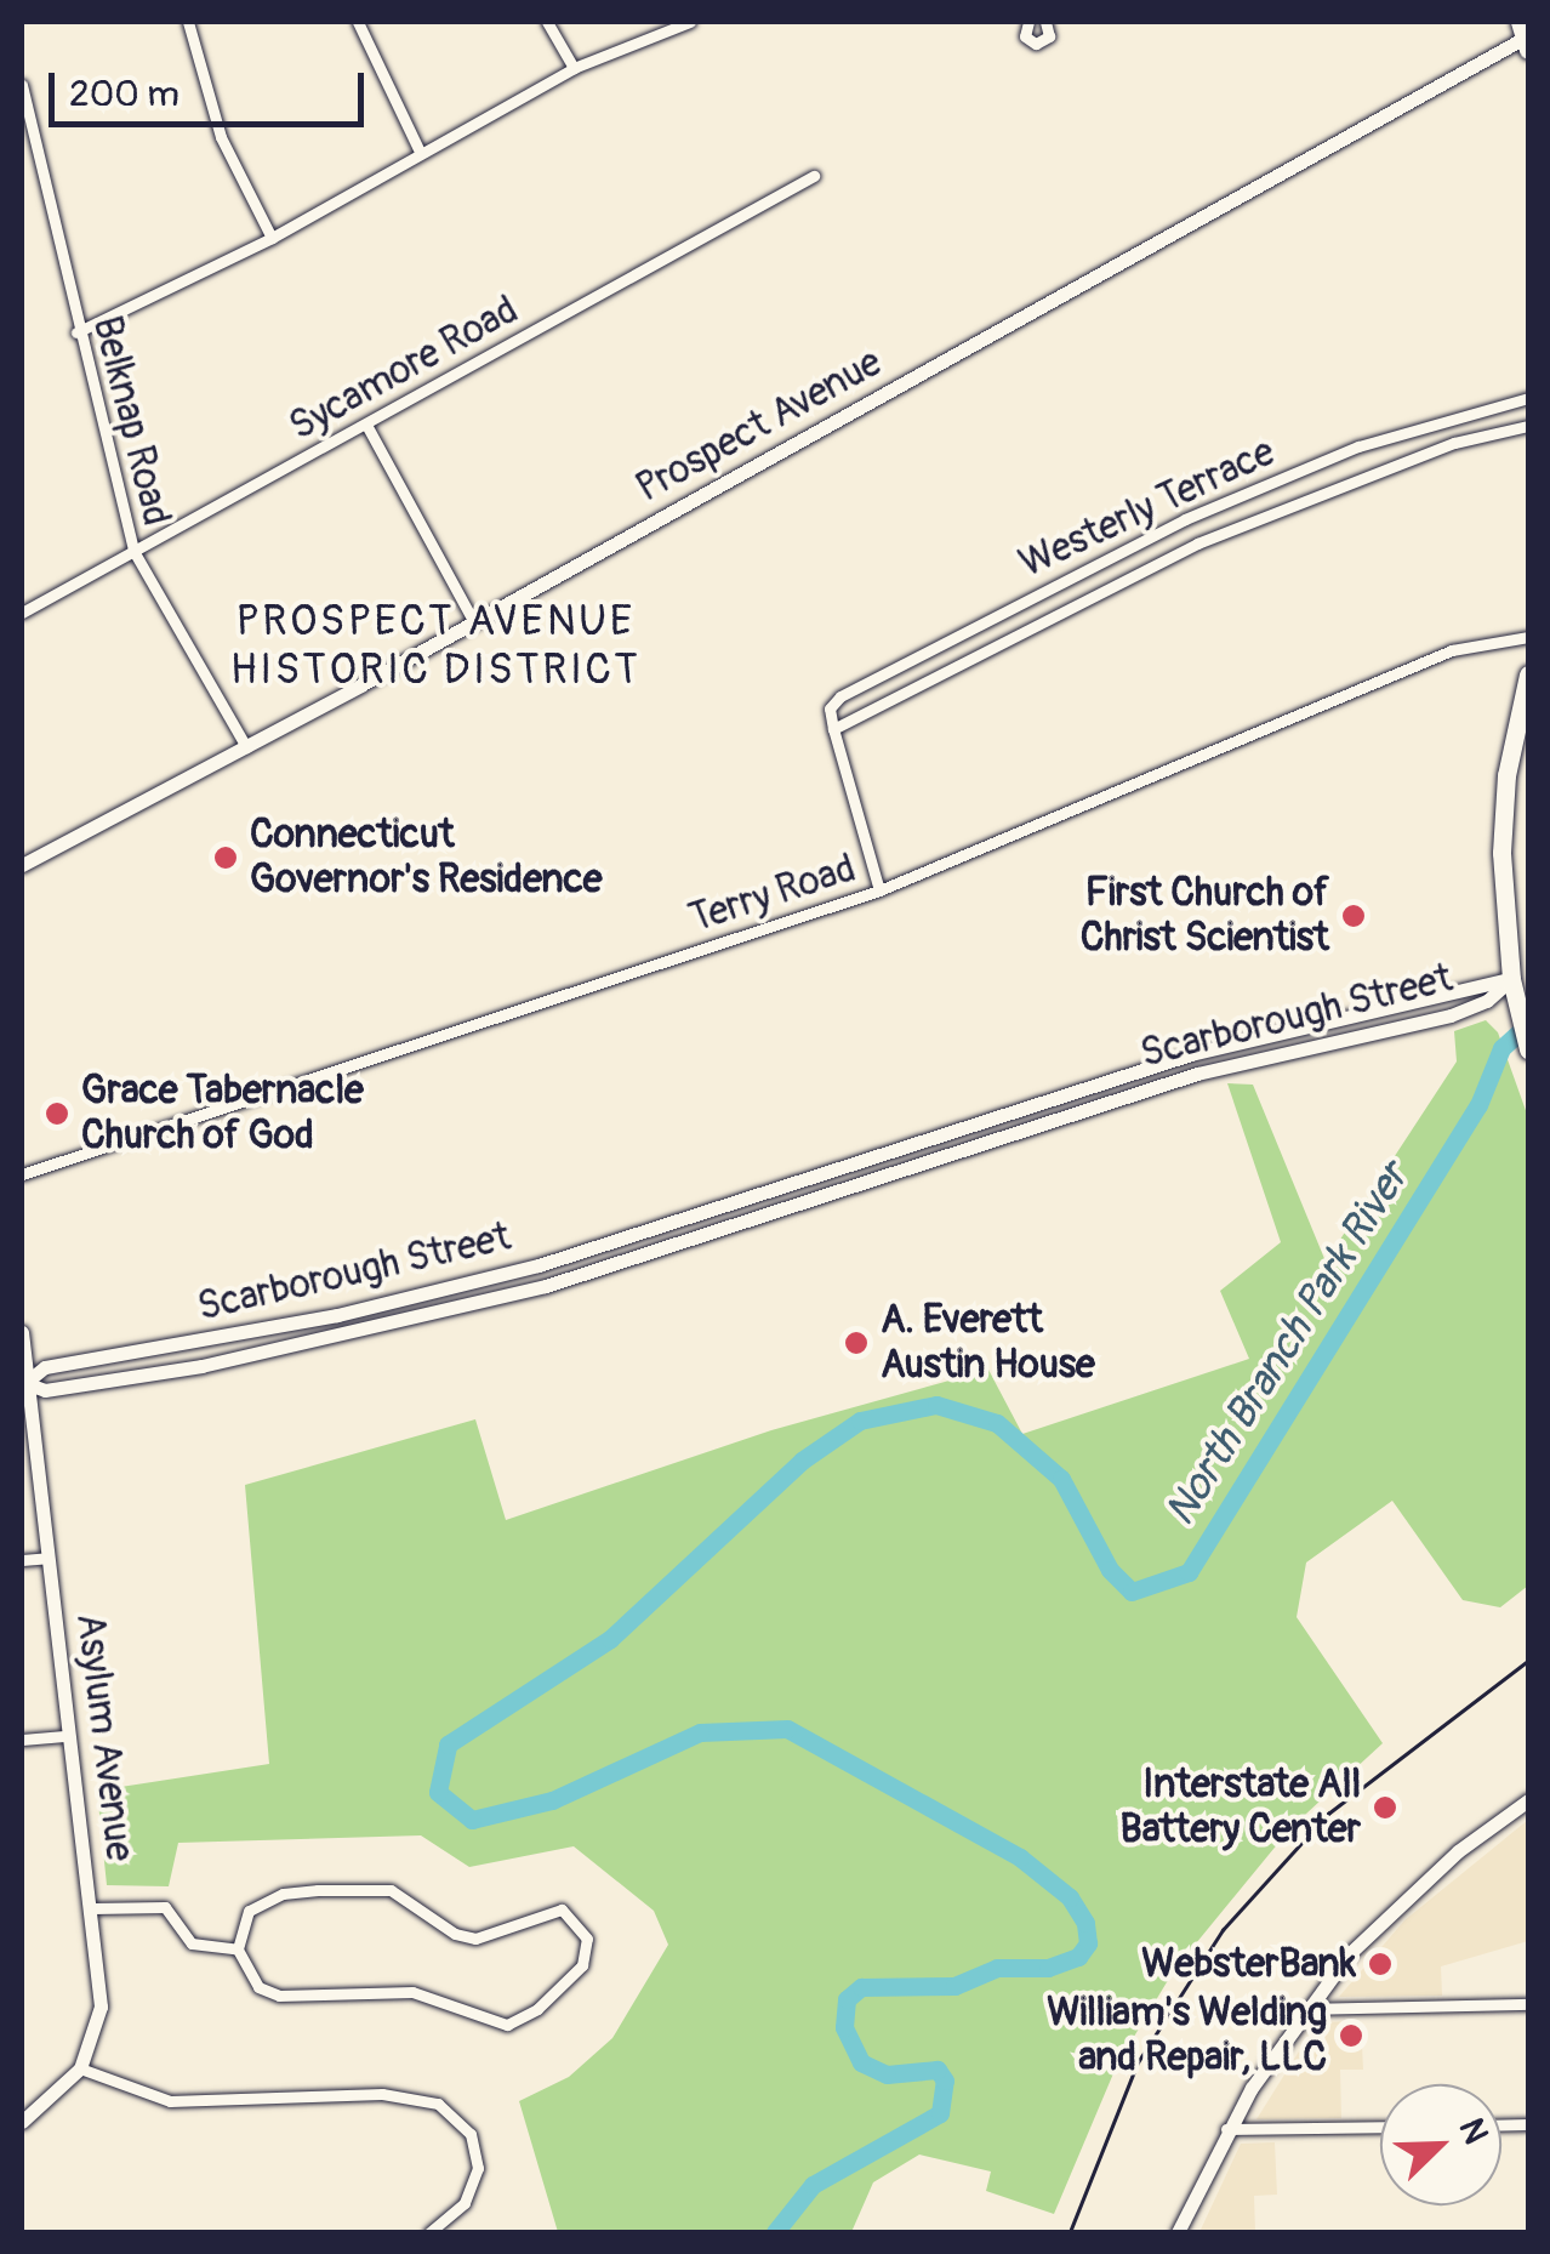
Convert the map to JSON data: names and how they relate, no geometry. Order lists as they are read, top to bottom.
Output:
{
  "streets": {
    "main road": ["Prospect Avenue", "Scarborough Street", "Asylum Avenue"],
    "street": [
      "Sycamore Road",
      "Belknap Road",
      "Westerly Terrace",
      "Terry Road"
    ]
  },
  "crossings": [
    ["Sycamore Road", "Belknap Road"],
    ["Belknap Road", "Prospect Avenue"],
    ["Scarborough Street", "Asylum Avenue"]
  ],
  "districts": ["PROSPECT AVENUE HISTORIC DISTRICT"],
  "water": ["North Branch Park River"],
  "places": [
    "Connecticut Governor's Residence",
    "First Church of Christ Scientist",
    "Grace Tabernacle Church of God",
    "A. Everett Austin House",
    "Interstate All Battery Center",
    "WebsterBank",
    "William's Welding and Repair, LLC"
  ],
  "scale_bar": "200 m",
  "north": "top right"
}
